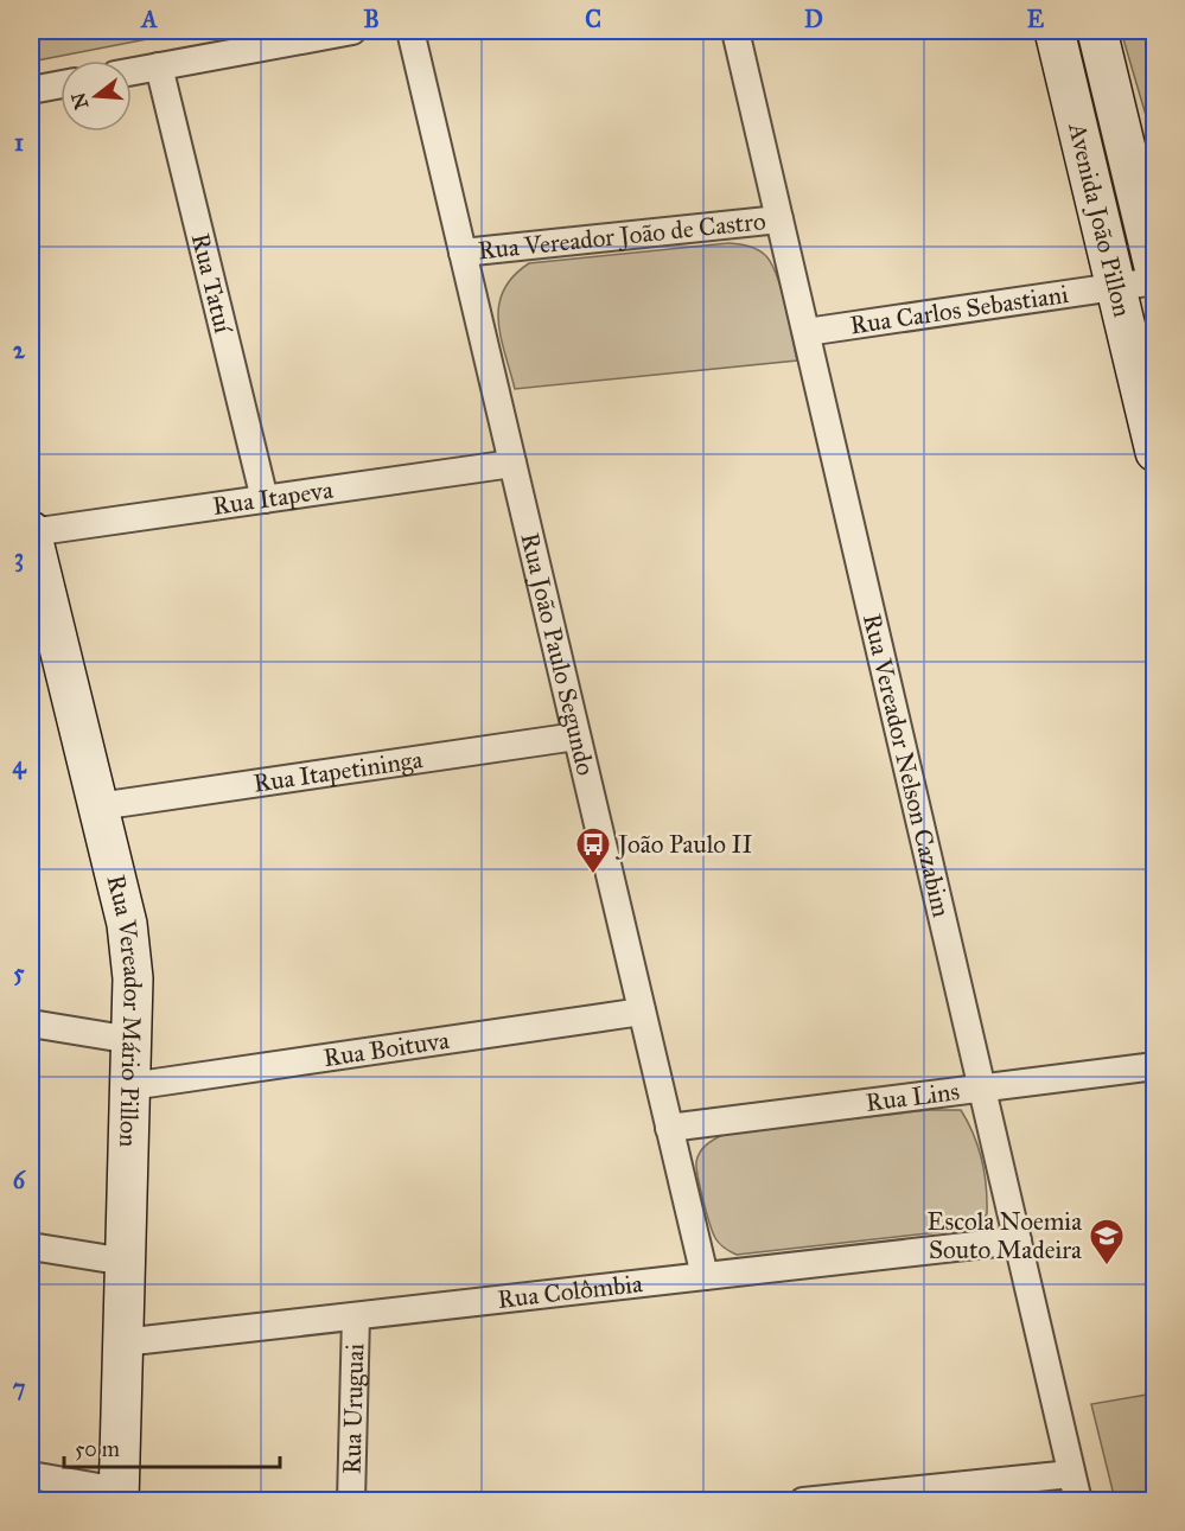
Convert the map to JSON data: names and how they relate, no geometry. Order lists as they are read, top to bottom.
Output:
{
  "streets": {
    "street": [
      "Avenida João Pillon",
      "Rua Vereador João de Castro",
      "Rua Tatuí",
      "Rua Carlos Sebastiani",
      "Rua Itapeva",
      "Rua João Paulo Segundo",
      "Rua Vereador Nelson Cazabim",
      "Rua Itapetininga",
      "Rua Vereador Mário Pillon",
      "Rua Boituva",
      "Rua Lins",
      "Rua Colômbia",
      "Rua Uruguai"
    ]
  },
  "crossings": [
    ["Avenida João Pillon", "Rua Carlos Sebastiani"],
    ["Rua Vereador João de Castro", "Rua João Paulo Segundo"],
    ["Rua Vereador João de Castro", "Rua Vereador Nelson Cazabim"],
    ["Rua Tatuí", "Rua Itapeva"],
    ["Rua Carlos Sebastiani", "Rua Vereador Nelson Cazabim"],
    ["Rua Itapeva", "Rua João Paulo Segundo"],
    ["Rua Itapeva", "Rua Vereador Mário Pillon"],
    ["Rua João Paulo Segundo", "Rua Itapetininga"],
    ["Rua João Paulo Segundo", "Rua Boituva"],
    ["Rua João Paulo Segundo", "Rua Lins"],
    ["Rua João Paulo Segundo", "Rua Colômbia"],
    ["Rua Vereador Nelson Cazabim", "Rua Lins"],
    ["Rua Vereador Nelson Cazabim", "Rua Colômbia"],
    ["Rua Itapetininga", "Rua Vereador Mário Pillon"],
    ["Rua Vereador Mário Pillon", "Rua Boituva"],
    ["Rua Vereador Mário Pillon", "Rua Colômbia"],
    ["Rua Colômbia", "Rua Uruguai"]
  ],
  "places": {
    "bus stop": ["João Paulo II"],
    "school or university": ["Escola Noemia Souto Madeira"]
  },
  "scale_bar": "50 m",
  "north": "left",
  "grid": {
    "columns": [
      "A",
      "B",
      "C",
      "D",
      "E"
    ],
    "rows": [
      "1",
      "2",
      "3",
      "4",
      "5",
      "6",
      "7"
    ]
  }
}
